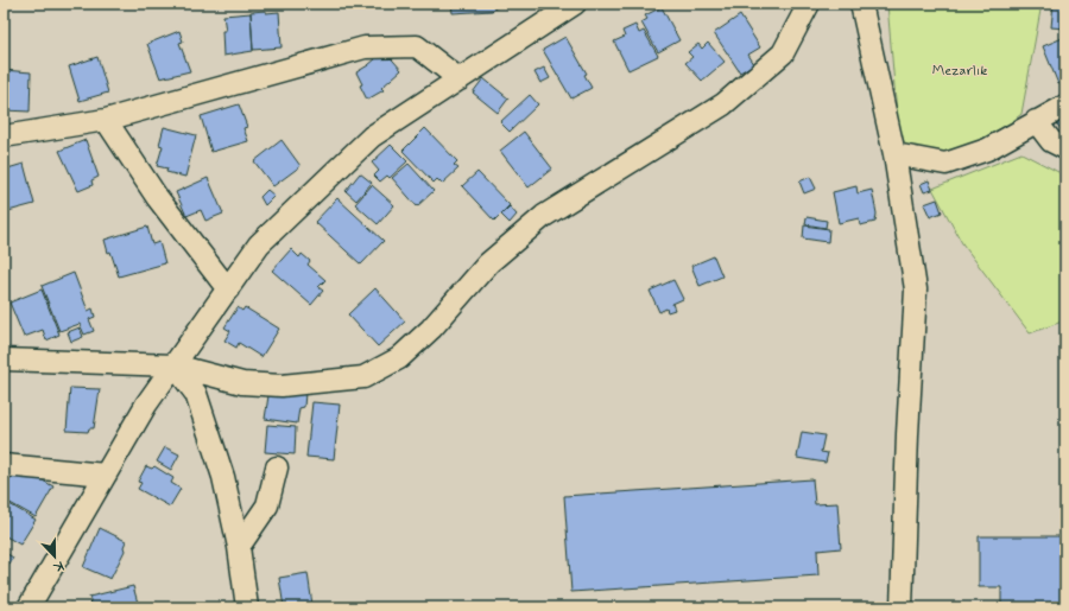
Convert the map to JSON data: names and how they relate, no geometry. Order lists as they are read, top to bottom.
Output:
{
  "parks": ["Mezarlık"],
  "north": "bottom"
}
